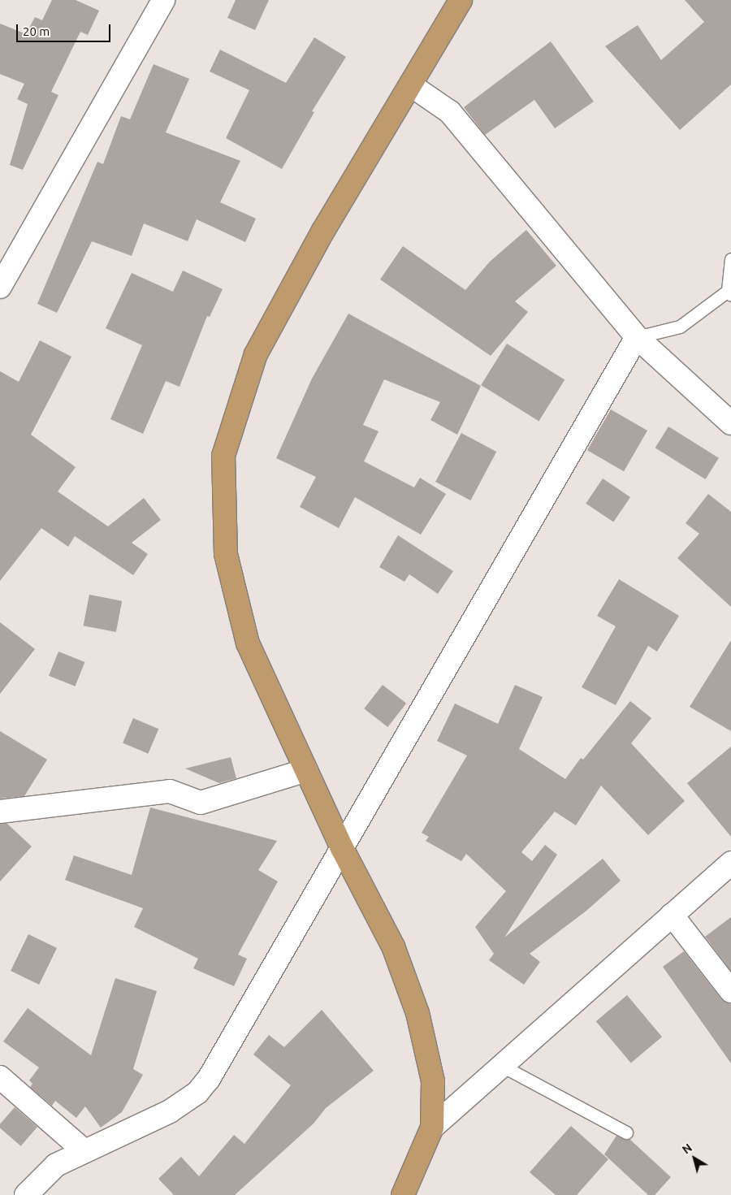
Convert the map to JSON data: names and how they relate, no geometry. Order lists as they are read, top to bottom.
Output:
{
  "scale_bar": "20 m",
  "north": "top left"
}
